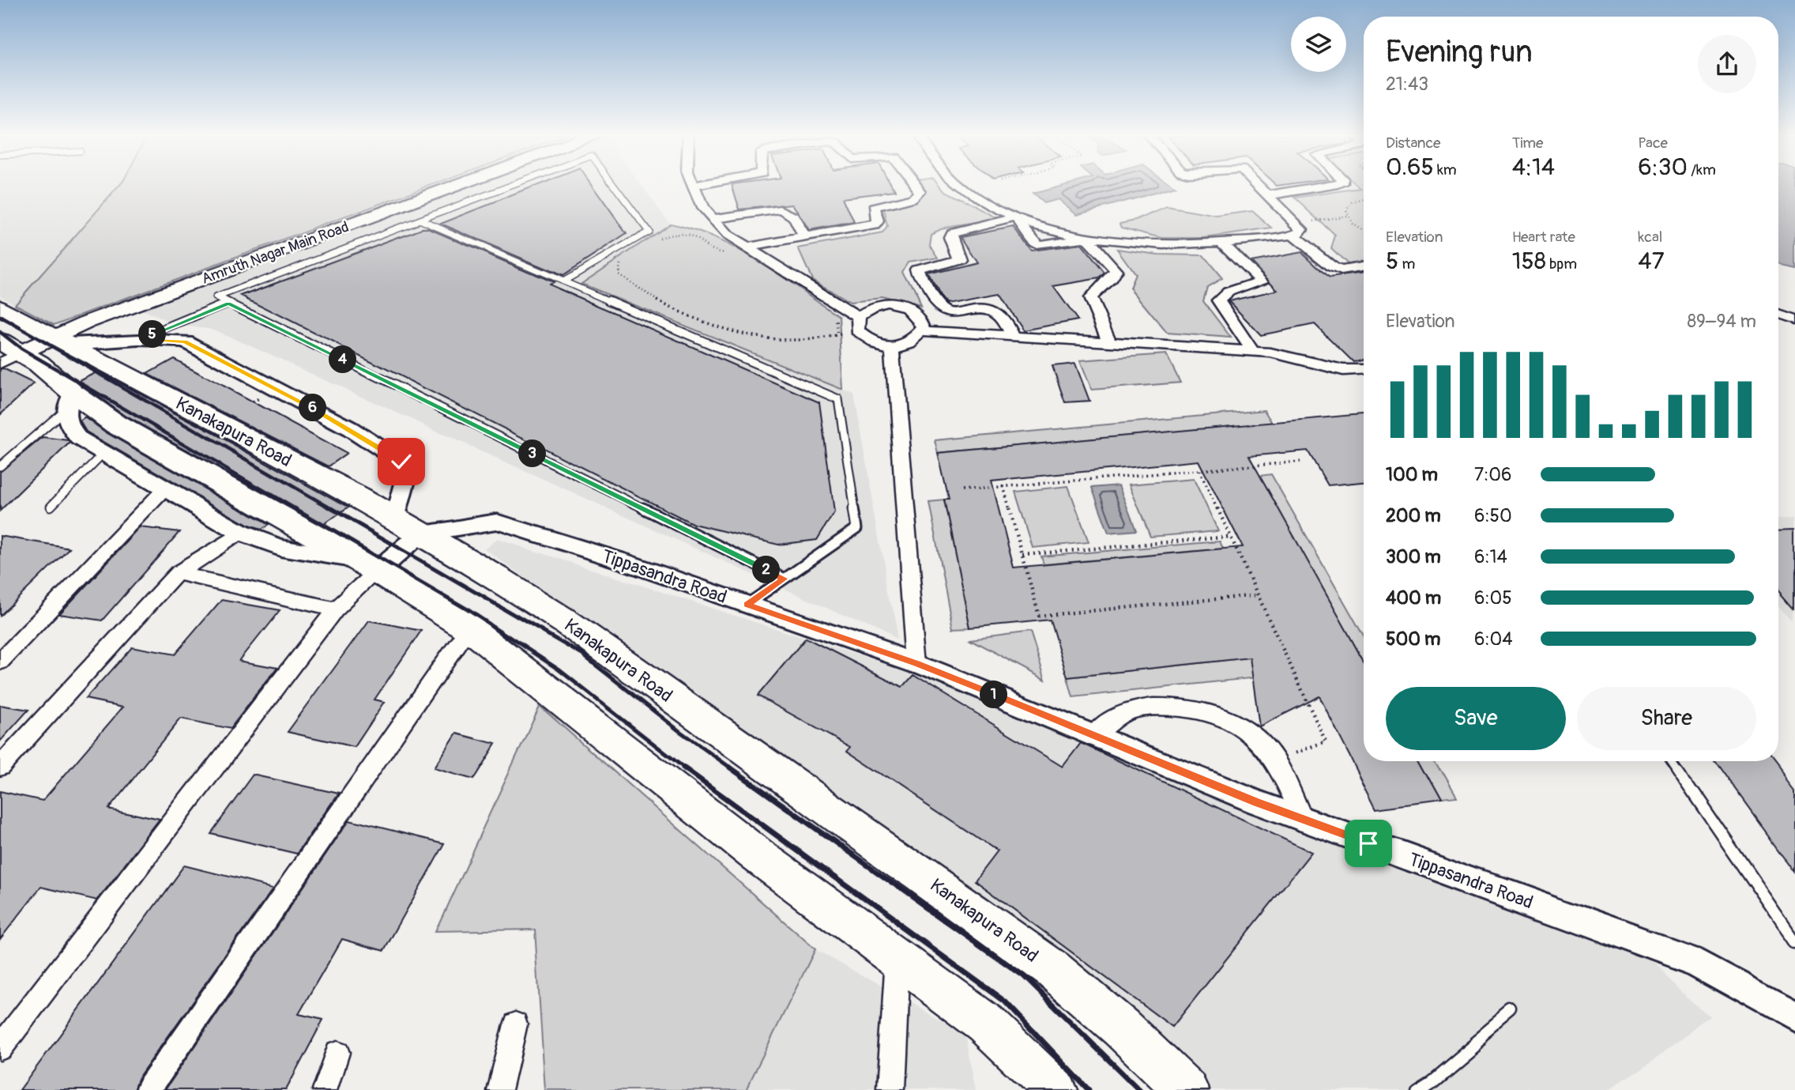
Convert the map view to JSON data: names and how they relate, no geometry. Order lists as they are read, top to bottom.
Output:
{
  "streets": {
    "highway": ["Kanakapura Road"],
    "main road": ["Amruth Nagar Main Road"],
    "street": ["Tippasandra Road"]
  },
  "crossings": [
    ["Amruth Nagar Main Road", "Kanakapura Road"],
    ["Kanakapura Road", "Tippasandra Road"]
  ],
  "page": {
    "heading": ["Evening run", "21:43"],
    "stats": [
      ["Distance", "0.65 km"],
      ["Time", "4:14"],
      ["Pace", "6:30 /km"],
      ["Elevation", "5 m"],
      ["Heart rate", "158 bpm"],
      ["kcal", "47"]
    ],
    "chart": ["Elevation", "89–94 m"],
    "pins": [
      "5",
      "4",
      "6",
      "3",
      "2",
      "1"
    ],
    "list": [
      {
        "name": "100 m",
        "note": "7:06"
      },
      {
        "name": "200 m",
        "note": "6:50"
      },
      {
        "name": "300 m",
        "note": "6:14"
      },
      {
        "name": "400 m",
        "note": "6:05"
      },
      {
        "name": "500 m",
        "note": "6:04"
      }
    ],
    "buttons": ["Save", "Share"]
  }
}
